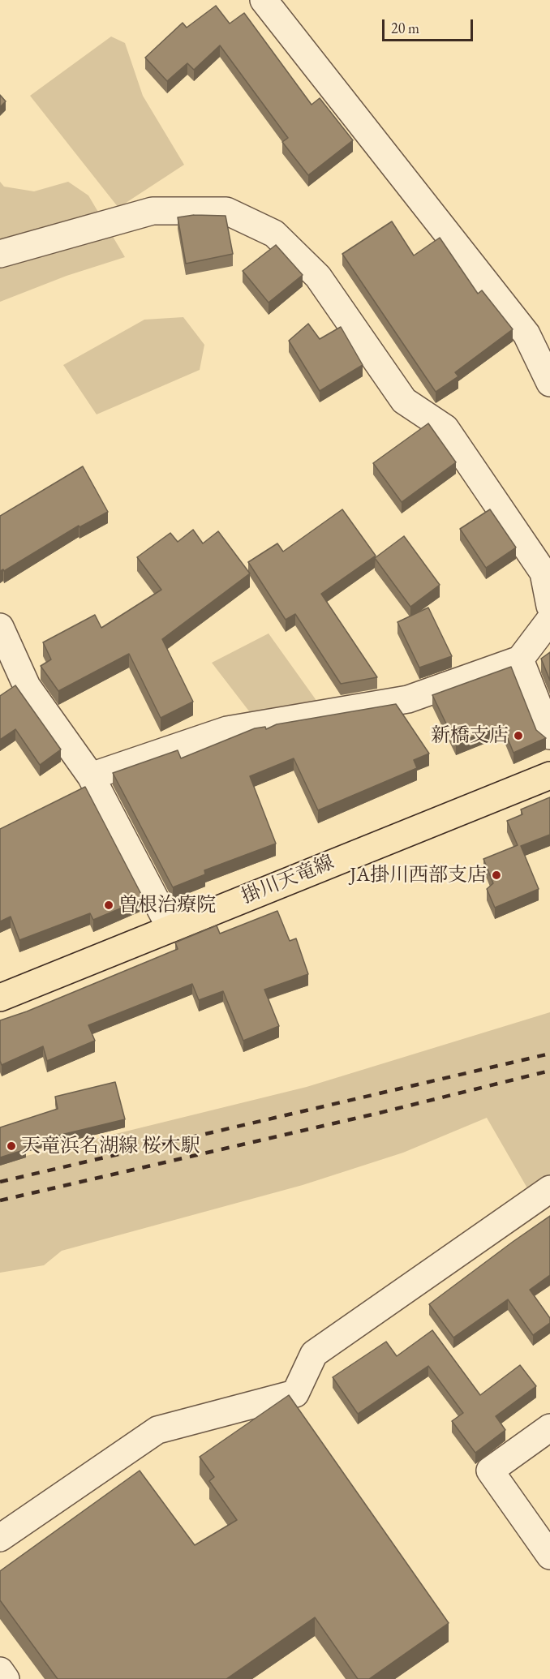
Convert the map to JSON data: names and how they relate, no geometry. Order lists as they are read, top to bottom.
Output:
{
  "streets": {
    "main road": ["掛川天竜線"]
  },
  "places": [
    "新橋支店",
    "JA掛川西部支店",
    "曽根治療院",
    "天竜浜名湖線 桜木駅"
  ],
  "scale_bar": "20 m"
}
